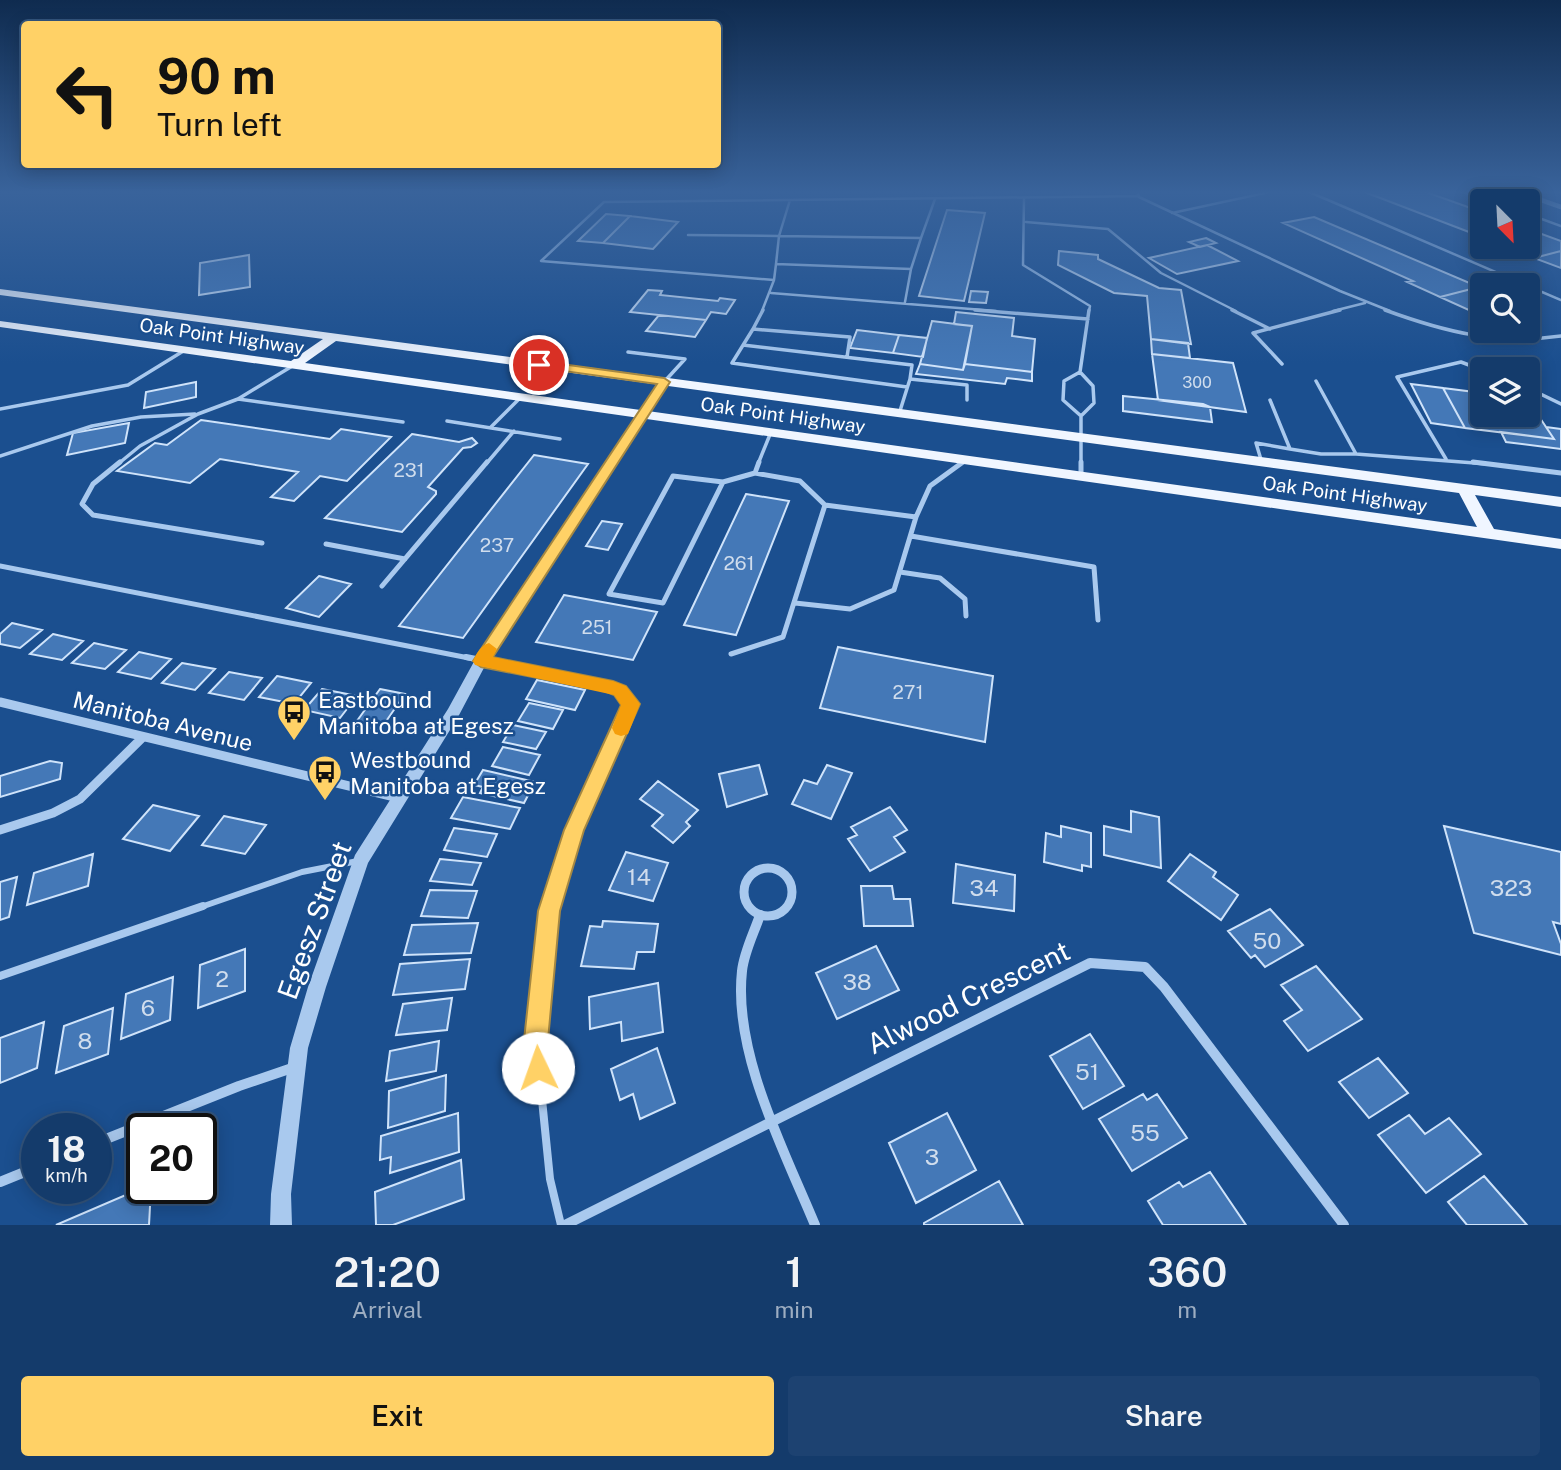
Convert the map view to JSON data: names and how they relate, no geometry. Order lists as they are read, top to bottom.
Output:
{
  "streets": {
    "main road": ["Oak Point Highway"],
    "street": ["Manitoba Avenue", "Egesz Street", "Alwood Crescent"]
  },
  "crossings": [
    ["Oak Point Highway", "Egesz Street"],
    ["Manitoba Avenue", "Egesz Street"]
  ],
  "places": {
    "bus stop": ["Eastbound Manitoba at Egesz", "Westbound Manitoba at Egesz"]
  },
  "house_numbers": [
    "300",
    "231",
    "237",
    "261",
    "251",
    "271",
    "14",
    "34",
    "323",
    "50",
    "2",
    "38",
    "6",
    "8",
    "51",
    "55",
    "3"
  ],
  "north": "bottom right",
  "page": {
    "turn": ["90 m", "Turn left"],
    "speed": "18 km/h",
    "limit": "20",
    "eta": [
      "21:20",
      "Arrival",
      "1",
      "min",
      "360",
      "m"
    ],
    "buttons": ["Exit", "Share"]
  }
}
